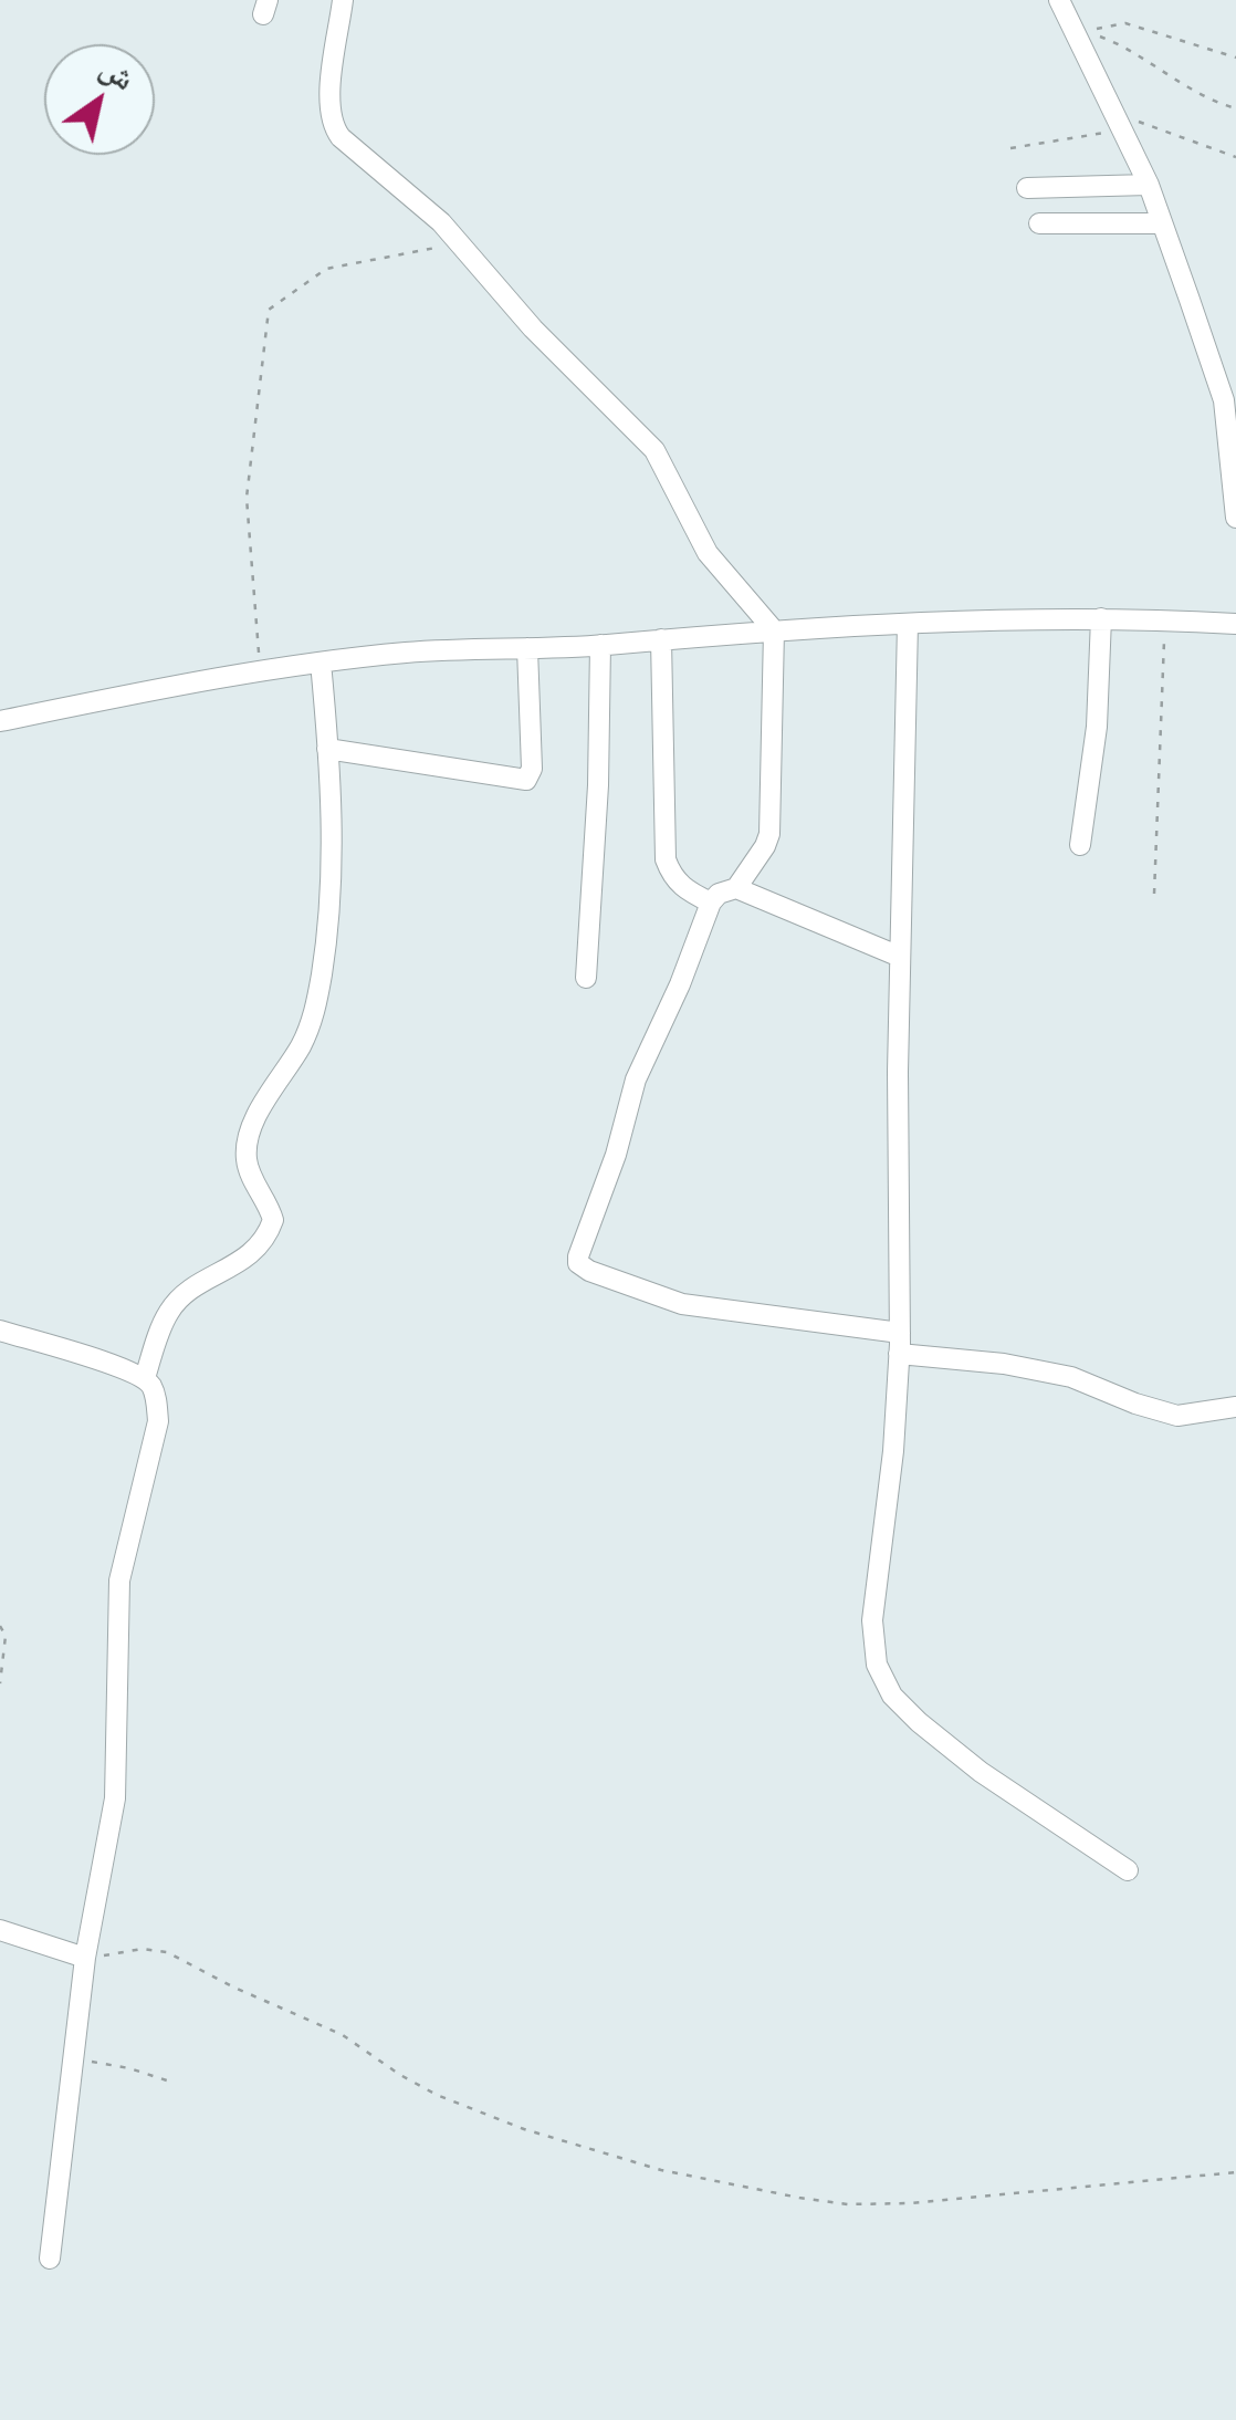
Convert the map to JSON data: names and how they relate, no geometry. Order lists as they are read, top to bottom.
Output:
{
  "north": "top right"
}
